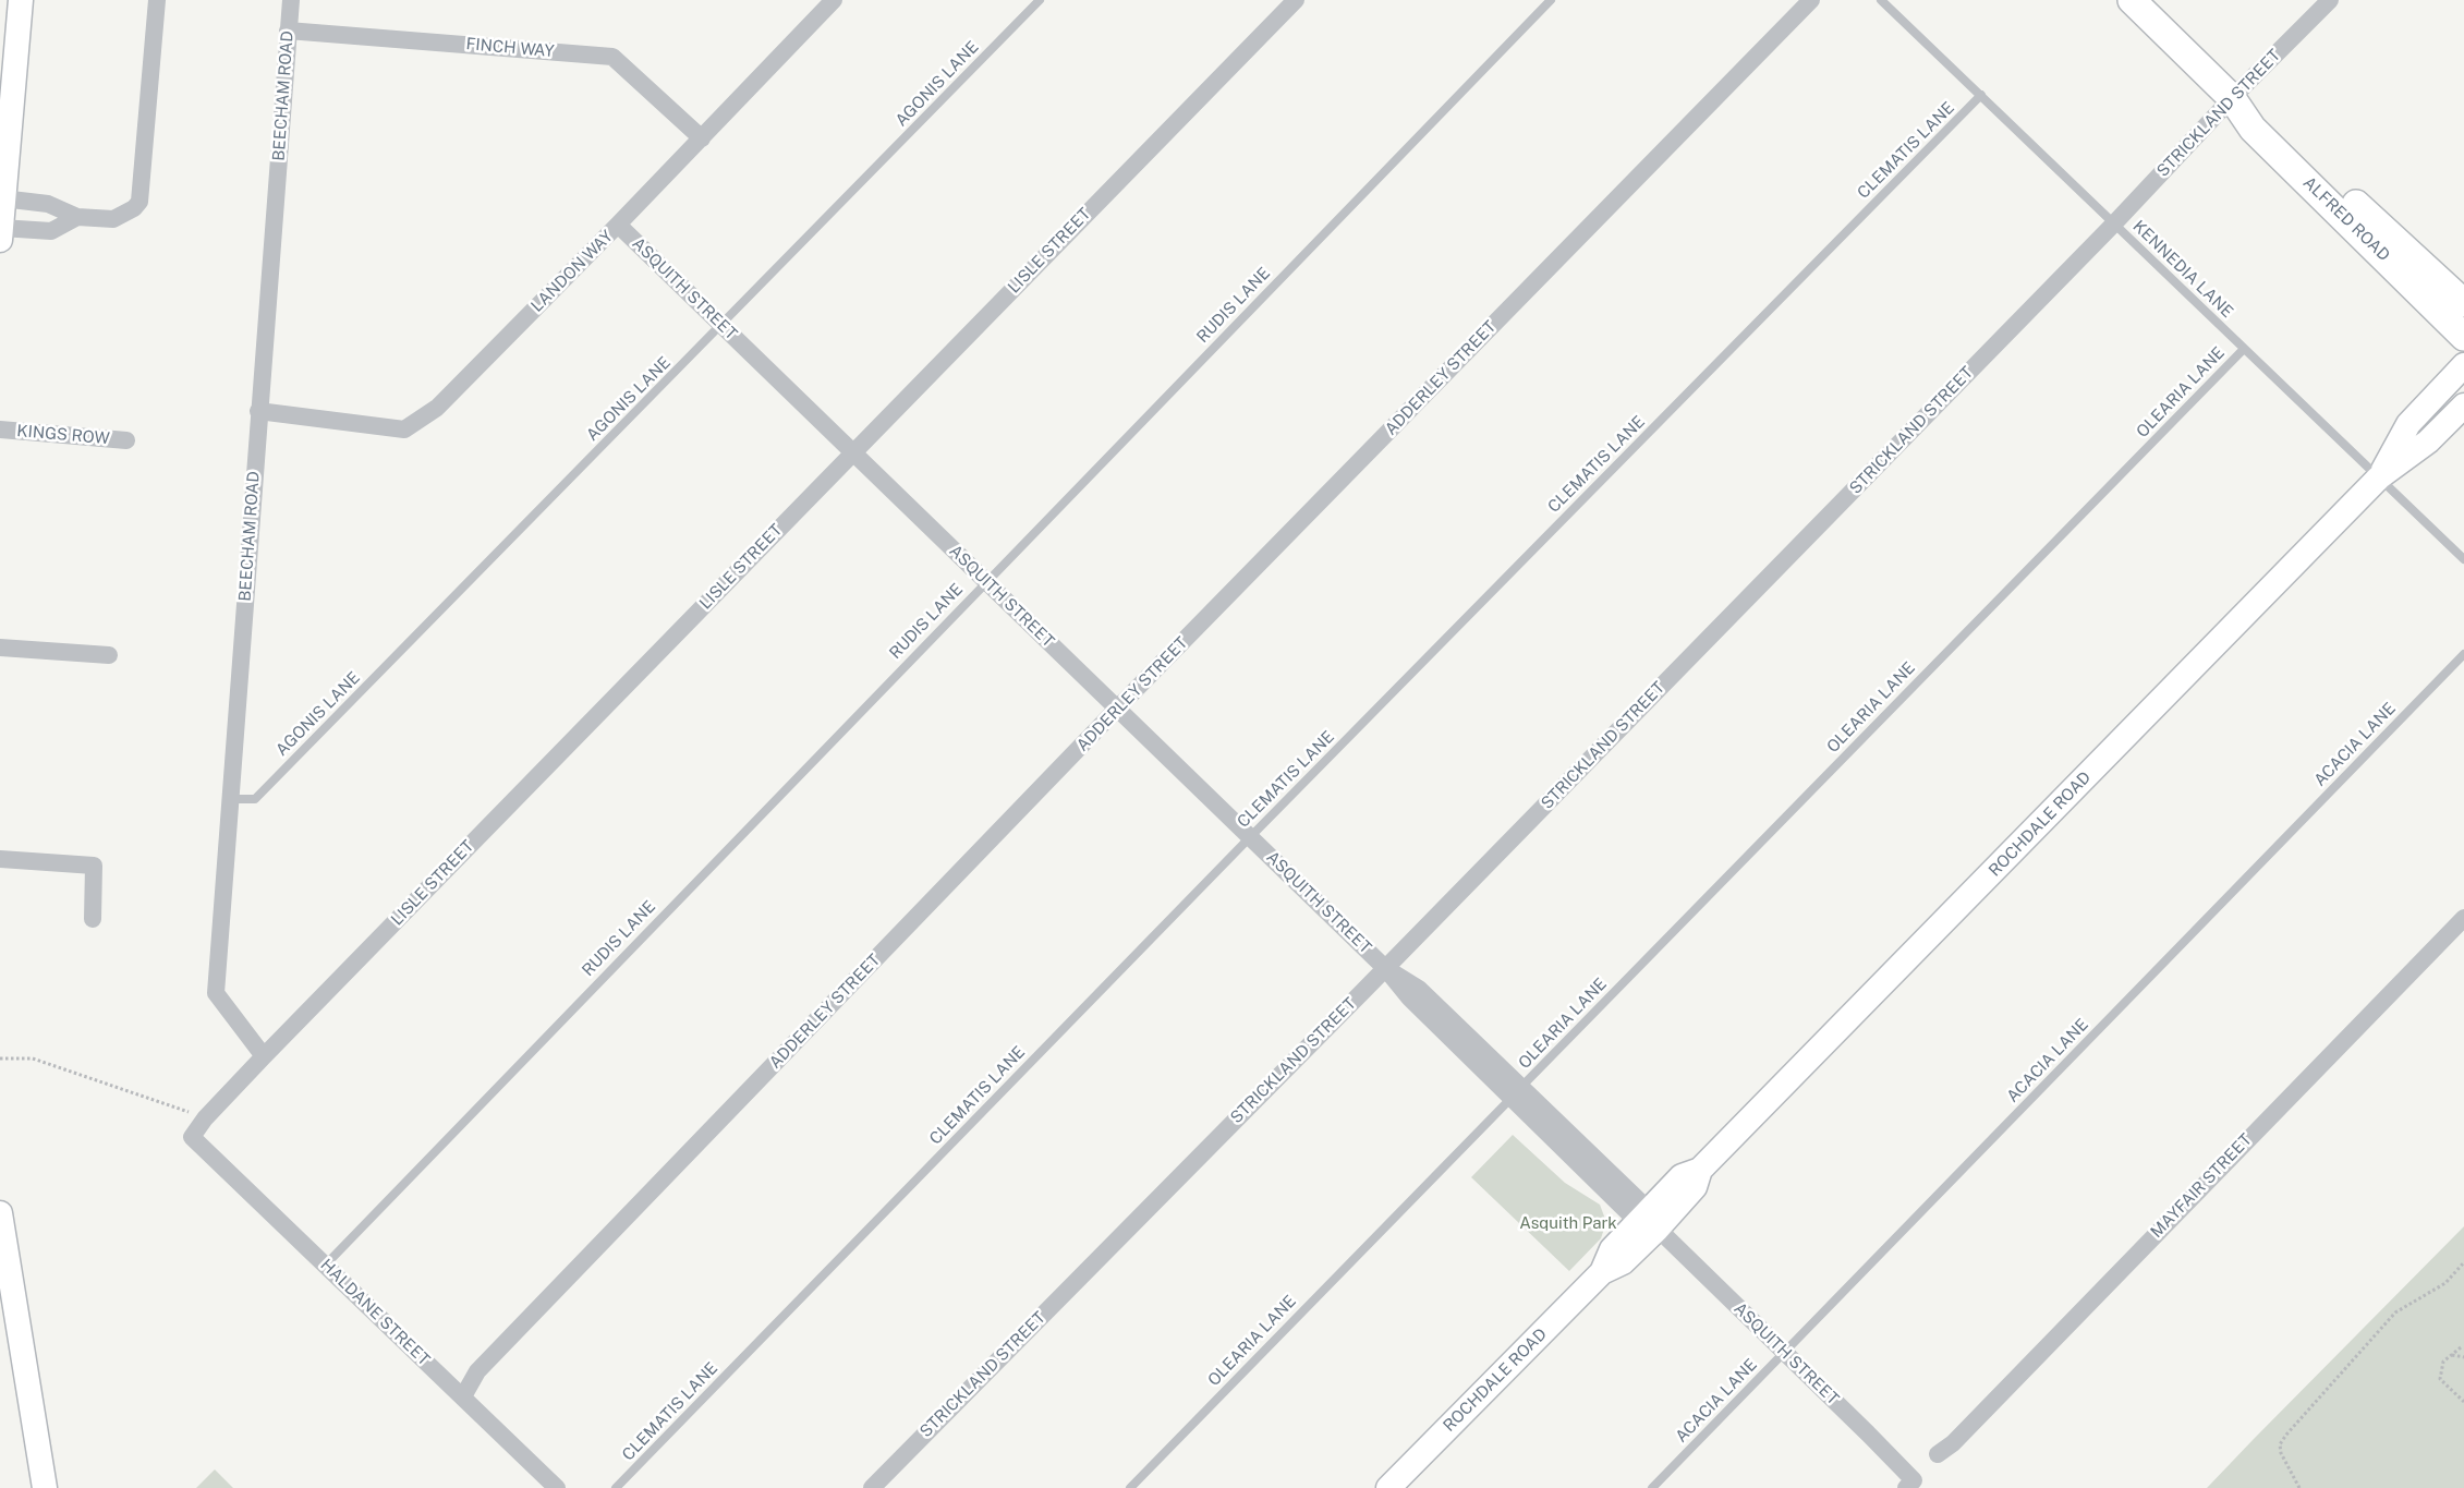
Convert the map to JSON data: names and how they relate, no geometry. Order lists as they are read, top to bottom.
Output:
{
  "streets": {
    "main road": ["ALFRED ROAD", "ROCHDALE ROAD"],
    "street": [
      "FINCH WAY",
      "BEECHAM ROAD",
      "STRICKLAND STREET",
      "LISLE STREET",
      "LANDON WAY",
      "ASQUITH STREET",
      "ADDERLEY STREET",
      "KINGS ROW",
      "MAYFAIR STREET",
      "HALDANE STREET"
    ],
    "lane": [
      "AGONIS LANE",
      "CLEMATIS LANE",
      "KENNEDIA LANE",
      "RUDIS LANE",
      "OLEARIA LANE",
      "ACACIA LANE"
    ]
  },
  "crossings": [
    ["FINCH WAY", "BEECHAM ROAD"],
    ["FINCH WAY", "LANDON WAY"],
    ["AGONIS LANE", "BEECHAM ROAD"],
    ["AGONIS LANE", "ASQUITH STREET"],
    ["BEECHAM ROAD", "LISLE STREET"],
    ["BEECHAM ROAD", "LANDON WAY"],
    ["STRICKLAND STREET", "ALFRED ROAD"],
    ["STRICKLAND STREET", "KENNEDIA LANE"],
    ["STRICKLAND STREET", "ASQUITH STREET"],
    ["CLEMATIS LANE", "KENNEDIA LANE"],
    ["CLEMATIS LANE", "ASQUITH STREET"],
    ["LISLE STREET", "ASQUITH STREET"],
    ["LISLE STREET", "HALDANE STREET"],
    ["KENNEDIA LANE", "OLEARIA LANE"],
    ["KENNEDIA LANE", "ROCHDALE ROAD"],
    ["LANDON WAY", "ASQUITH STREET"],
    ["ASQUITH STREET", "RUDIS LANE"],
    ["ASQUITH STREET", "ADDERLEY STREET"],
    ["ASQUITH STREET", "OLEARIA LANE"],
    ["ASQUITH STREET", "ACACIA LANE"],
    ["ASQUITH STREET", "ROCHDALE ROAD"],
    ["RUDIS LANE", "HALDANE STREET"],
    ["ADDERLEY STREET", "HALDANE STREET"]
  ],
  "parks": ["Asquith Park"]
}
